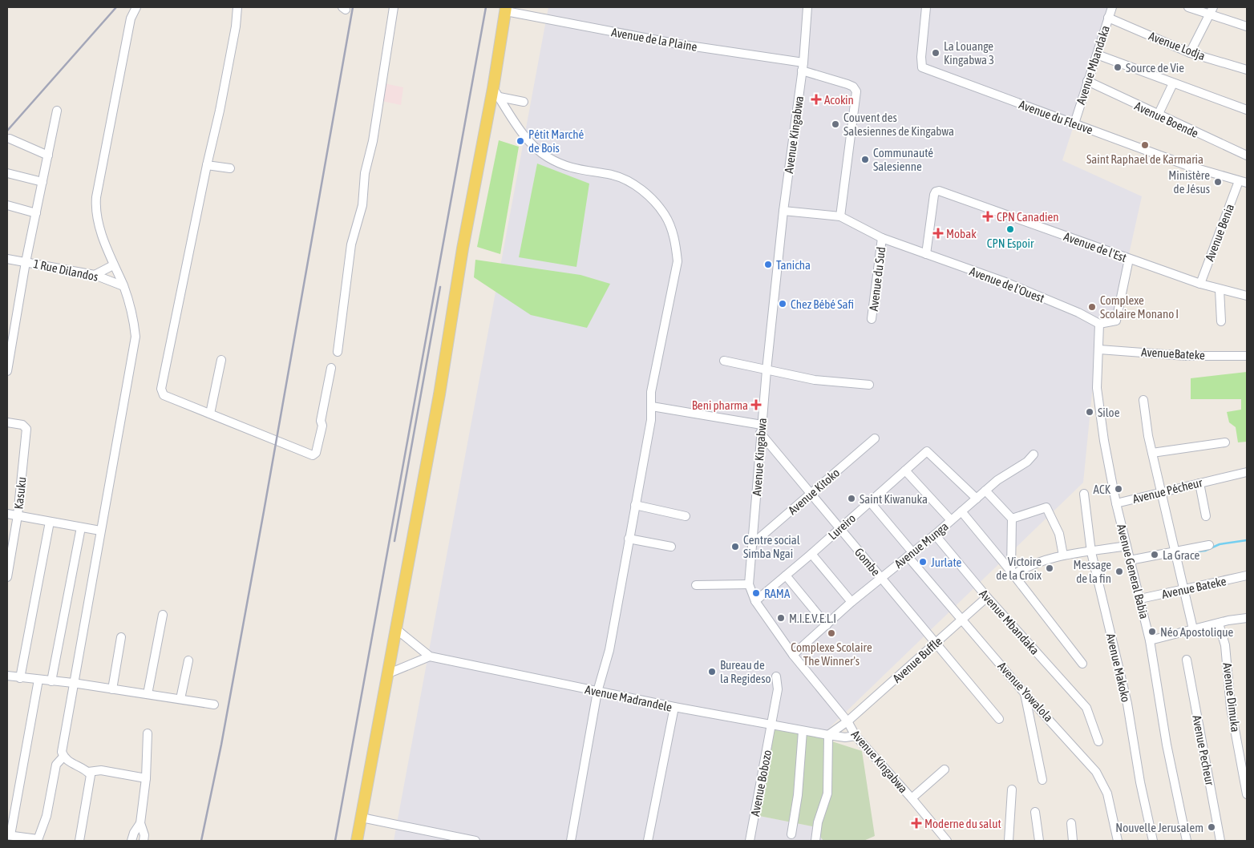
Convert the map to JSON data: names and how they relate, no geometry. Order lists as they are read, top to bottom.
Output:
{
  "streets": {
    "street": [
      "Avenue de la Plaine",
      "Avenue Lodja",
      "Avenue Mbandaka",
      "Avenue du Fleuve",
      "Avenue Boende",
      "Avenue Kingabwa",
      "Avenue Benia",
      "Avenue de l'Est",
      "1 Rue Dilandos",
      "Avenue du Sud",
      "Avenue de l'Ouest",
      "AvenueBateke",
      "Avenue Pécheur",
      "Avenue Kitoko",
      "Kasuku",
      "Lureiro",
      "Avenue Munga",
      "Gombe",
      "Avenue General Babia",
      "Avenue Bateke",
      "Avenue Buffle",
      "Avenue Makoko",
      "Avenue Yowalola",
      "Avenue Dimuka",
      "Avenue Madrandele",
      "Avenue Pecheur",
      "Avenue Bobozo"
    ]
  },
  "crossings": [
    ["Avenue de la Plaine", "Avenue Kingabwa"],
    ["Avenue de la Plaine", "Avenue de l'Ouest"],
    ["Avenue Lodja", "Avenue Mbandaka"],
    ["Avenue Mbandaka", "Avenue du Fleuve"],
    ["Avenue Mbandaka", "Avenue Boende"],
    ["Avenue Mbandaka", "Avenue Munga"],
    ["Avenue Mbandaka", "Avenue Buffle"],
    ["Avenue du Fleuve", "Avenue Benia"],
    ["Avenue Kingabwa", "Avenue de l'Ouest"],
    ["Avenue Kingabwa", "Avenue Kitoko"],
    ["Avenue Kingabwa", "Lureiro"],
    ["Avenue Kingabwa", "Avenue Munga"],
    ["Avenue Kingabwa", "Gombe"],
    ["Avenue Kingabwa", "Avenue Buffle"],
    ["Avenue Kingabwa", "Avenue Madrandele"],
    ["Avenue Benia", "Avenue de l'Est"],
    ["Avenue de l'Est", "Avenue de l'Ouest"],
    ["Avenue du Sud", "Avenue de l'Ouest"],
    ["Avenue de l'Ouest", "Avenue General Babia"],
    ["AvenueBateke", "Avenue General Babia"],
    ["Avenue Pécheur", "Avenue General Babia"],
    ["Avenue Kitoko", "Gombe"],
    ["Lureiro", "Avenue Munga"],
    ["Lureiro", "Gombe"],
    ["Lureiro", "Avenue Yowalola"],
    ["Avenue Munga", "Gombe"],
    ["Avenue Munga", "Avenue Yowalola"],
    ["Gombe", "Avenue Buffle"],
    ["Avenue General Babia", "Avenue Bateke"],
    ["Avenue Buffle", "Avenue Yowalola"],
    ["Avenue Buffle", "Avenue Madrandele"],
    ["Avenue Madrandele", "Avenue Bobozo"]
  ],
  "places": {
    "other": [
      "La Louange Kingabwa 3",
      "Source de Vie",
      "Couvent des Salesiennes de Kingabwa",
      "Pétit Marché de Bois",
      "Saint Raphael de Karmaria",
      "Communauté Salesienne",
      "Ministère de Jésus",
      "CPN Espoir",
      "Tanicha",
      "Chez Bébé Safi",
      "Complexe Scolaire Monano I",
      "Siloe",
      "ACK",
      "Saint Kiwanuka",
      "Centre social Simba Ngai",
      "La Grace",
      "Jurlate",
      "Victoire de la Croix",
      "Message de la fin",
      "RAMA",
      "M.I.E.V.E.L.I",
      "Néo Apostolique",
      "Complexe Scolaire The Winner's",
      "Bureau de la Regideso",
      "Nouvelle Jerusalem"
    ],
    "health": [
      "Acokin",
      "CPN Canadien",
      "Mobak",
      "Beni pharma",
      "Moderne du salut"
    ]
  }
}
